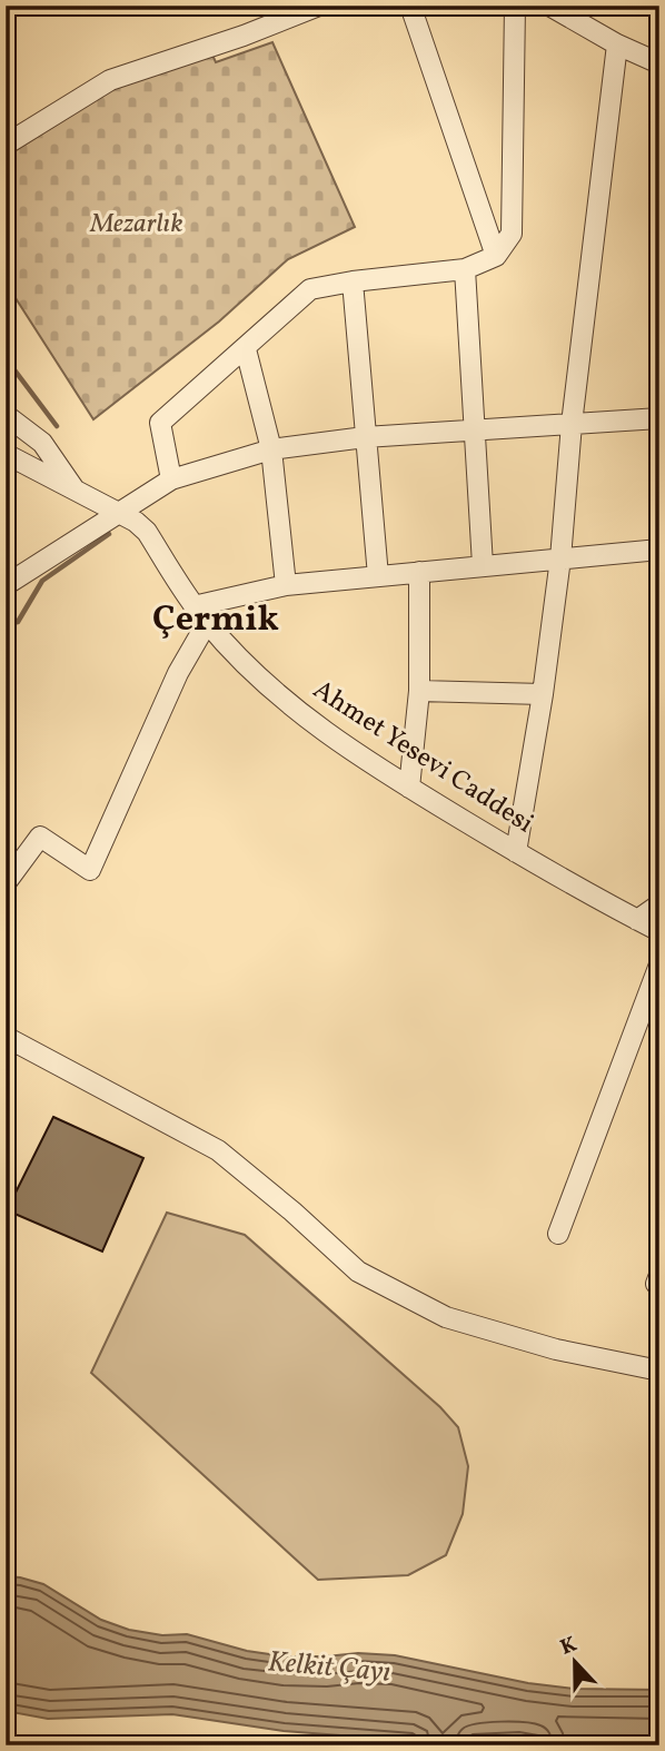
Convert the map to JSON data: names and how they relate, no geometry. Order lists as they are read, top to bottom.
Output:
{
  "streets": {
    "street": ["Ahmet Yesevi Caddesi"]
  },
  "districts": ["Çermik"],
  "water": ["Kelkit Çayı"],
  "parks": ["Mezarlık"],
  "north": "top"
}
